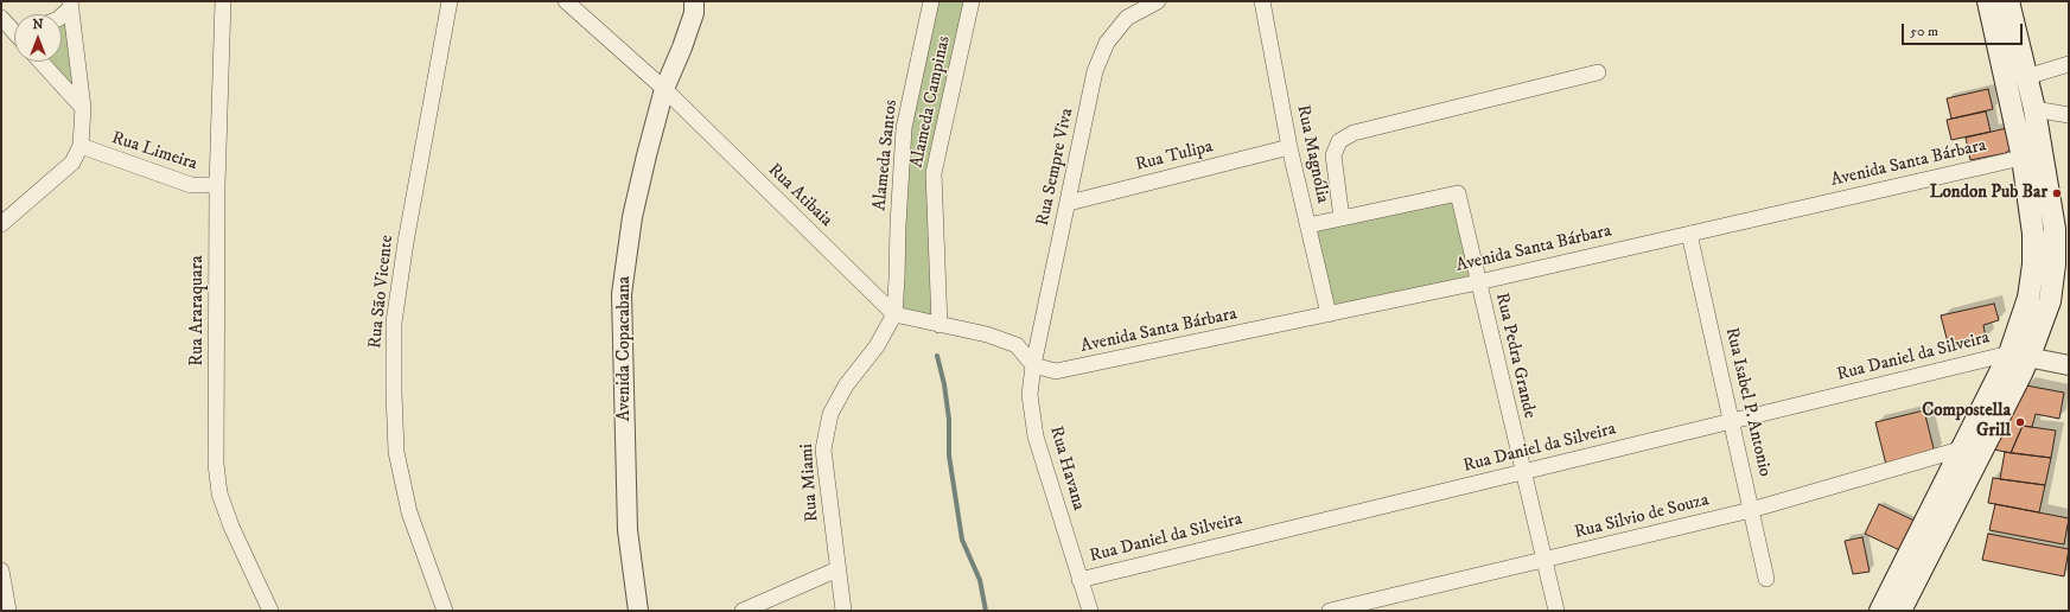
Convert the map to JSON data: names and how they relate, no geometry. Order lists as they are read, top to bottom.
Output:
{
  "streets": {
    "street": [
      "Alameda Campinas",
      "Rua Limeira",
      "Rua Magnólia",
      "Alameda Santos",
      "Rua Tulipa",
      "Avenida Santa Bárbara",
      "Rua Sempre Viva",
      "Rua Atibaia",
      "Rua São Vicente",
      "Rua Araraquara",
      "Avenida Copacabana",
      "Rua Pedra Grande",
      "Rua Daniel da Silveira",
      "Rua Isabel P. Antonio",
      "Rua Havana",
      "Rua Miami",
      "Rua Silvio de Souza"
    ]
  },
  "crossings": [
    ["Rua Limeira", "Rua Araraquara"],
    ["Rua Magnólia", "Rua Tulipa"],
    ["Rua Magnólia", "Avenida Santa Bárbara"],
    ["Alameda Santos", "Rua Atibaia"],
    ["Alameda Santos", "Rua Miami"],
    ["Rua Tulipa", "Rua Sempre Viva"],
    ["Avenida Santa Bárbara", "Rua Sempre Viva"],
    ["Avenida Santa Bárbara", "Rua Pedra Grande"],
    ["Avenida Santa Bárbara", "Rua Isabel P. Antonio"],
    ["Avenida Santa Bárbara", "Rua Havana"],
    ["Rua Sempre Viva", "Rua Havana"],
    ["Rua Atibaia", "Avenida Copacabana"],
    ["Rua Atibaia", "Rua Miami"],
    ["Rua Pedra Grande", "Rua Daniel da Silveira"],
    ["Rua Pedra Grande", "Rua Silvio de Souza"],
    ["Rua Daniel da Silveira", "Rua Isabel P. Antonio"],
    ["Rua Daniel da Silveira", "Rua Havana"],
    ["Rua Isabel P. Antonio", "Rua Silvio de Souza"]
  ],
  "places": ["London Pub Bar", "Compostella Grill"],
  "scale_bar": "50 m",
  "north": "top"
}
